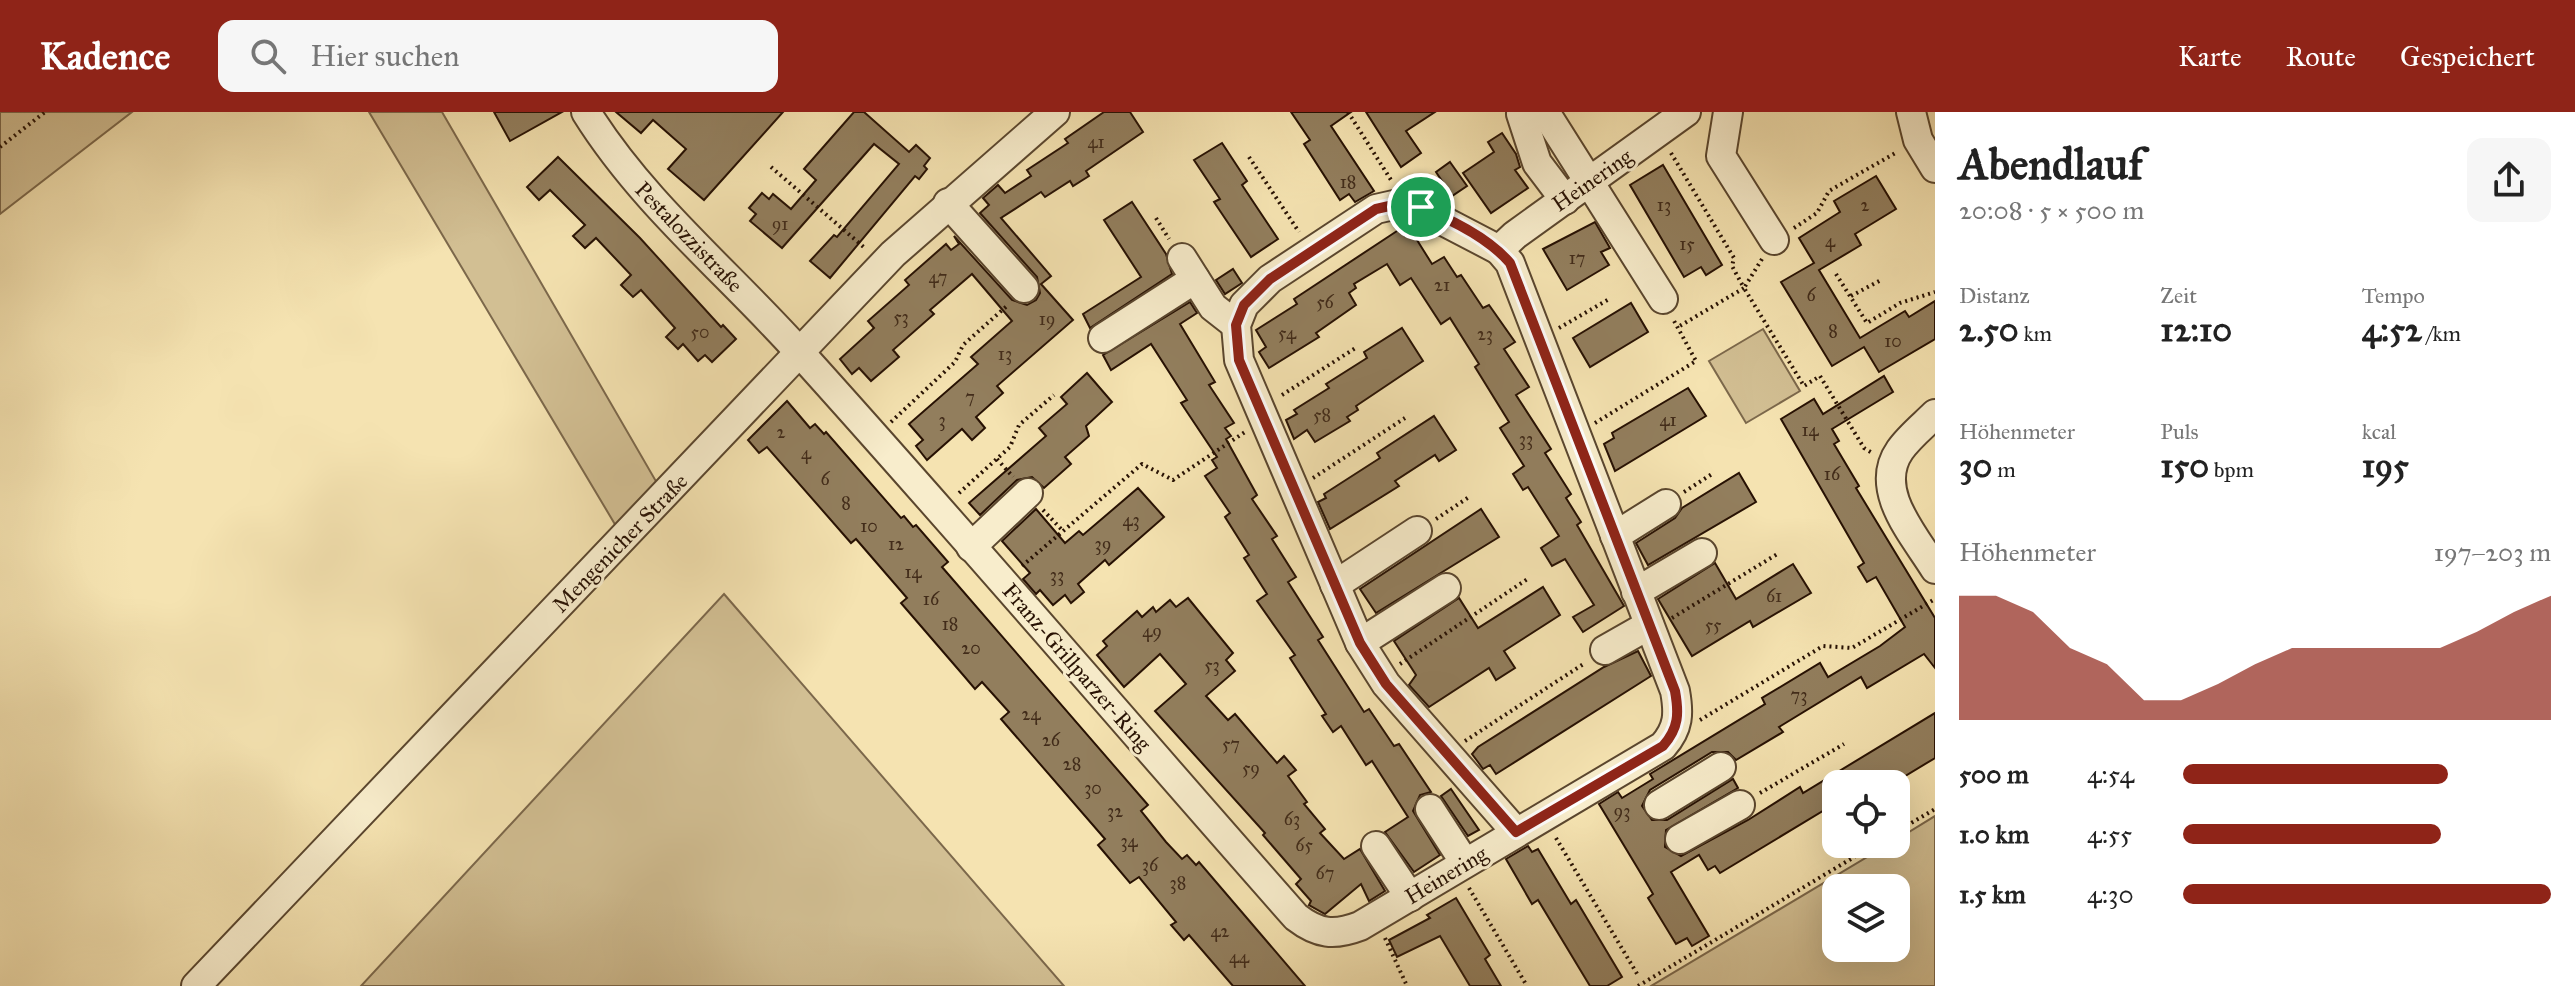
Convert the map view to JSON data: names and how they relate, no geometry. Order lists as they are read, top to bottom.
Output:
{
  "streets": {
    "street": [
      "Heinering",
      "Pestalozzistraße",
      "Mengenicher Straße",
      "Franz-Grillparzer-Ring"
    ]
  },
  "crossings": [
    ["Heinering", "Franz-Grillparzer-Ring"],
    ["Pestalozzistraße", "Mengenicher Straße"],
    ["Pestalozzistraße", "Franz-Grillparzer-Ring"],
    ["Mengenicher Straße", "Franz-Grillparzer-Ring"]
  ],
  "house_numbers": [
    "41",
    "18",
    "13",
    "2",
    "91",
    "4",
    "15",
    "17",
    "47",
    "21",
    "6",
    "56",
    "53",
    "19",
    "8",
    "50",
    "54",
    "23",
    "10",
    "13",
    "7",
    "58",
    "3",
    "41",
    "14",
    "2",
    "33",
    "4",
    "16",
    "6",
    "8",
    "43",
    "10",
    "12",
    "39",
    "14",
    "33",
    "61",
    "16",
    "18",
    "55",
    "49",
    "20",
    "53",
    "73",
    "24",
    "26",
    "57",
    "28",
    "59",
    "30",
    "32",
    "93",
    "63",
    "34",
    "65",
    "36",
    "67",
    "38",
    "42",
    "44"
  ],
  "page": {
    "header": "Kadence",
    "search": "Hier suchen",
    "nav": ["Karte", "Route", "Gespeichert"],
    "heading": ["Abendlauf", "20:08 · 5 × 500 m"],
    "stats": [
      ["Distanz", "2.50 km"],
      ["Zeit", "12:10"],
      ["Tempo", "4:52 /km"],
      ["Höhenmeter", "30 m"],
      ["Puls", "150 bpm"],
      ["kcal", "195"]
    ],
    "chart": ["Höhenmeter", "197–203 m"],
    "list": [
      {
        "name": "500 m",
        "note": "4:54"
      },
      {
        "name": "1.0 km",
        "note": "4:55"
      },
      {
        "name": "1.5 km",
        "note": "4:30"
      }
    ]
  }
}
